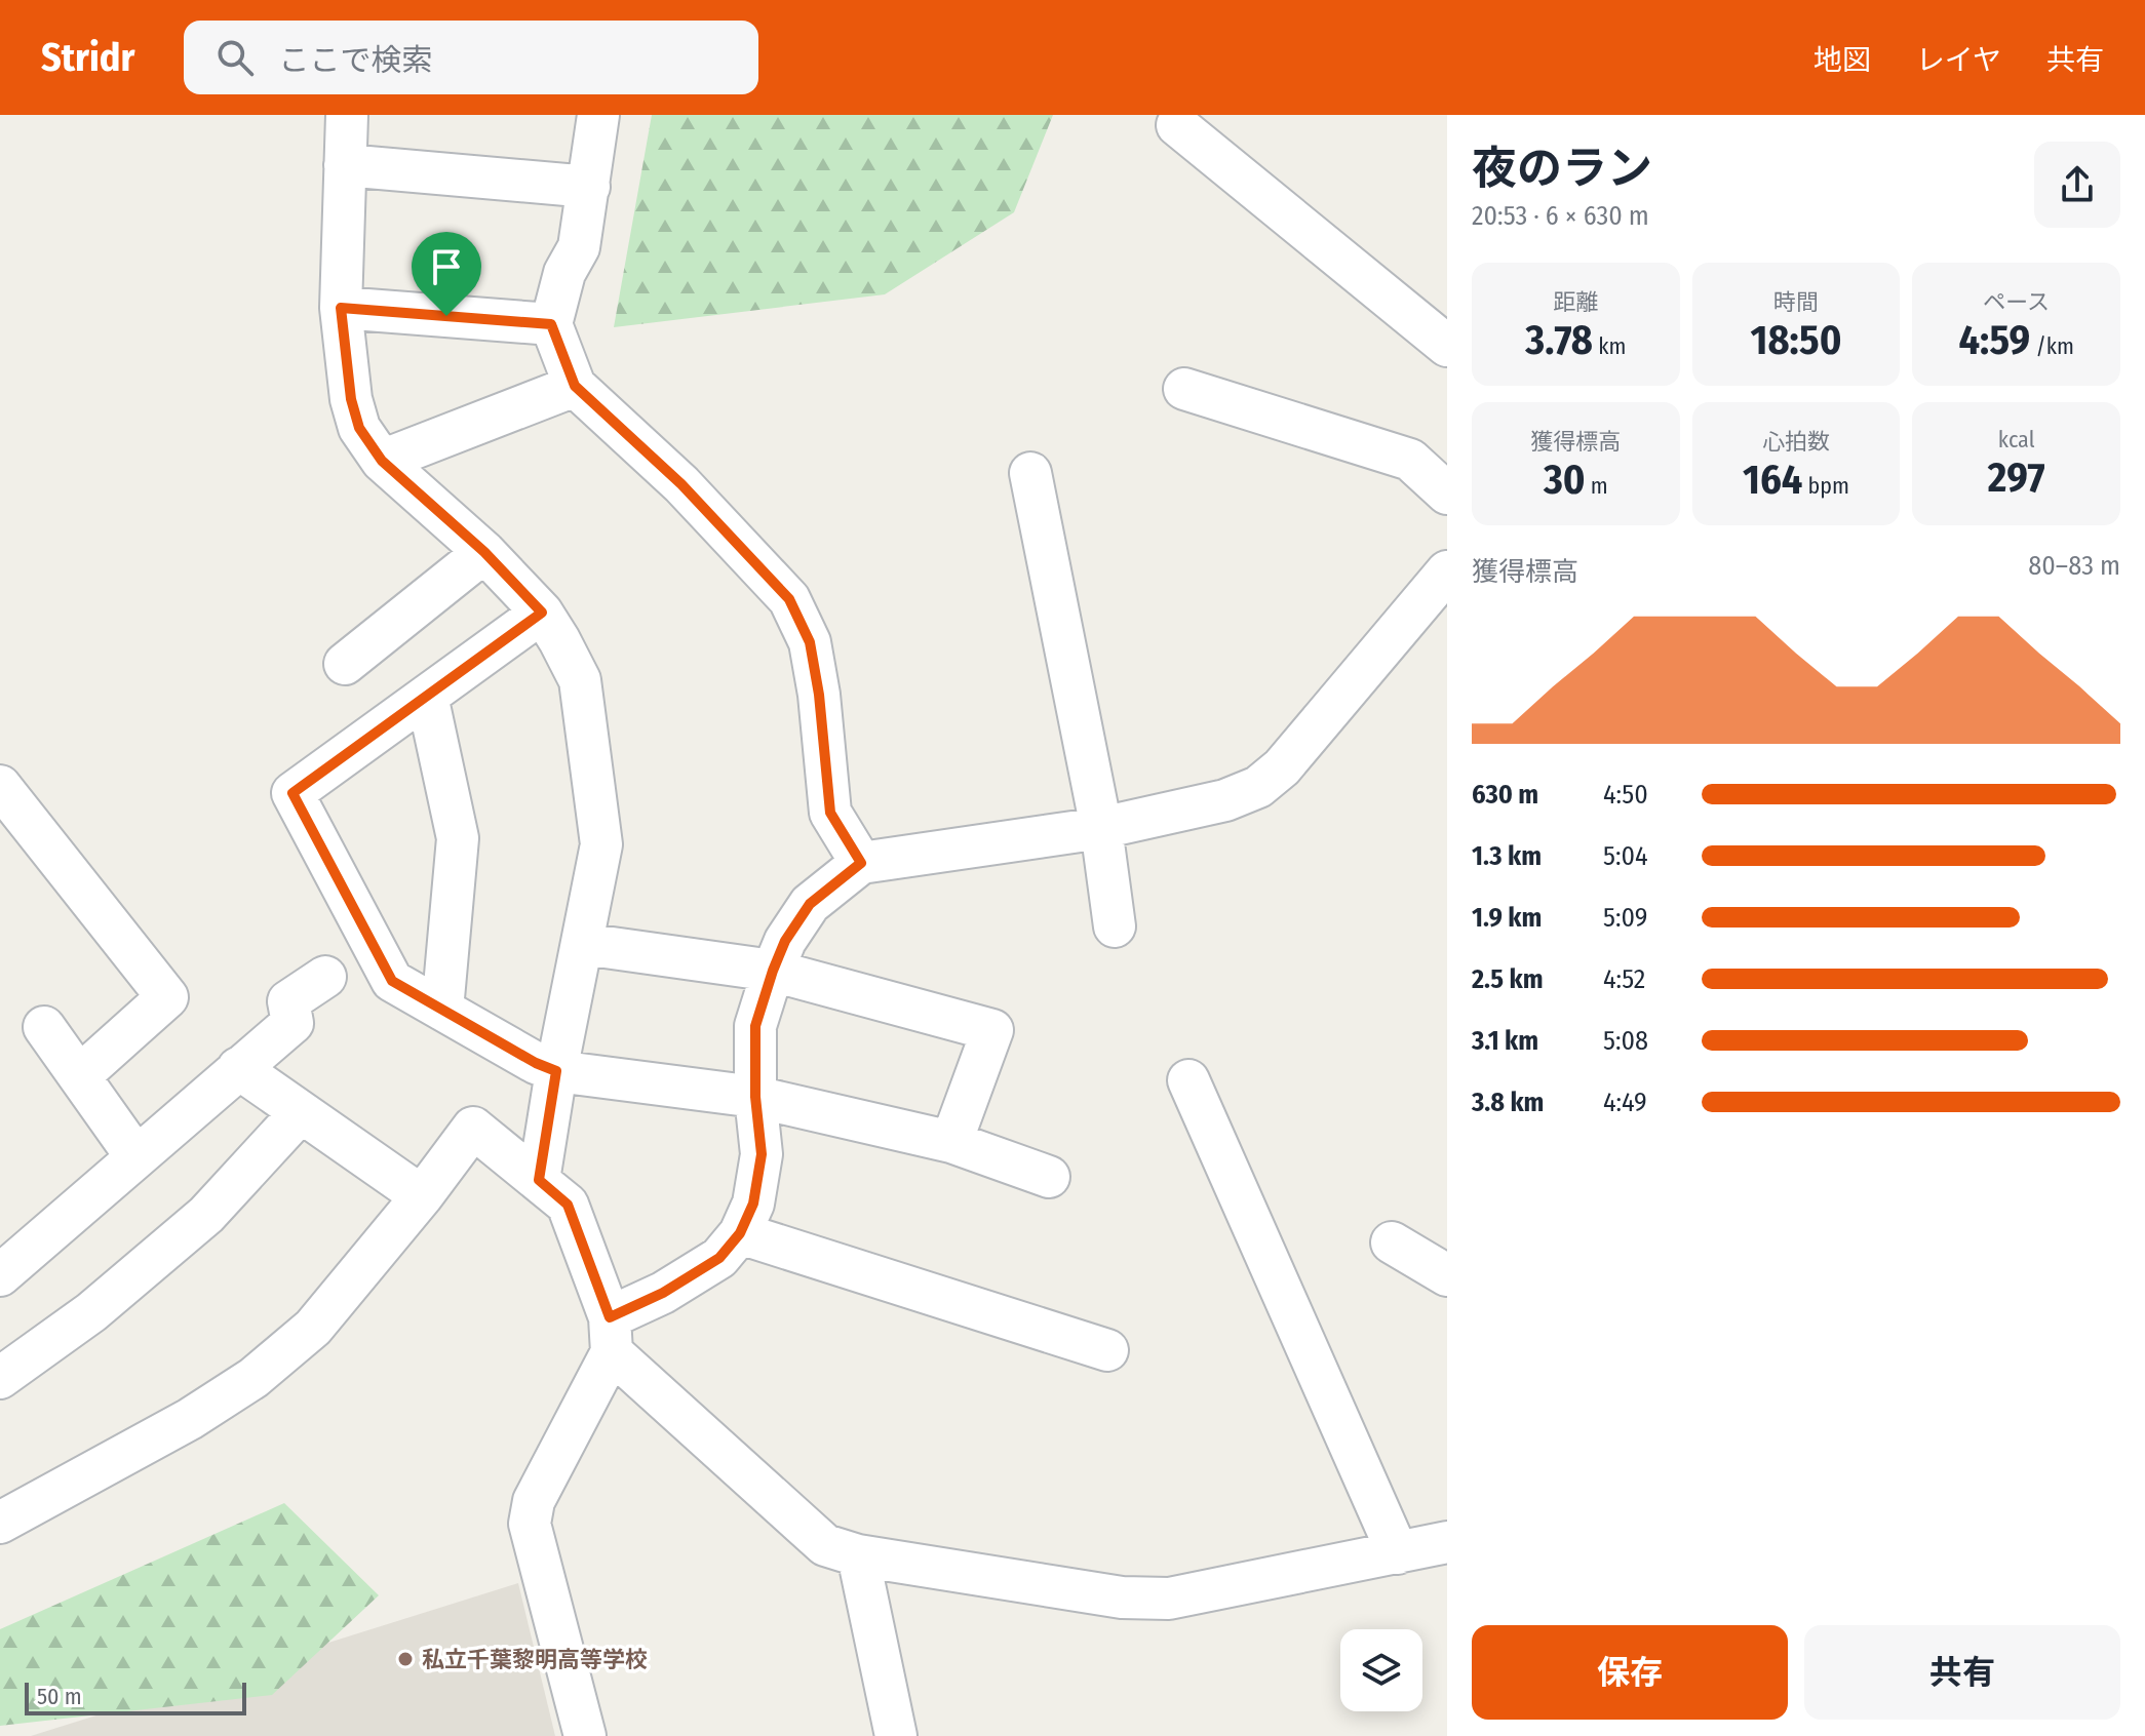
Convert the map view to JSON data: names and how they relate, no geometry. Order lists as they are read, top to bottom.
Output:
{
  "places": ["私立千葉黎明高等学校"],
  "scale_bar": "50 m",
  "page": {
    "header": "Stridr",
    "search": "ここで検索",
    "nav": ["地図", "レイヤ", "共有"],
    "heading": ["夜のラン", "20:53 · 6 × 630 m"],
    "stats": [
      ["距離", "3.78 km"],
      ["時間", "18:50"],
      ["ペース", "4:59 /km"],
      ["獲得標高", "30 m"],
      ["心拍数", "164 bpm"],
      ["kcal", "297"]
    ],
    "chart": ["獲得標高", "80–83 m"],
    "list": [
      {
        "name": "630 m",
        "note": "4:50"
      },
      {
        "name": "1.3 km",
        "note": "5:04"
      },
      {
        "name": "1.9 km",
        "note": "5:09"
      },
      {
        "name": "2.5 km",
        "note": "4:52"
      },
      {
        "name": "3.1 km",
        "note": "5:08"
      },
      {
        "name": "3.8 km",
        "note": "4:49"
      }
    ],
    "buttons": ["保存", "共有"],
    "scale": "50 m"
  }
}
